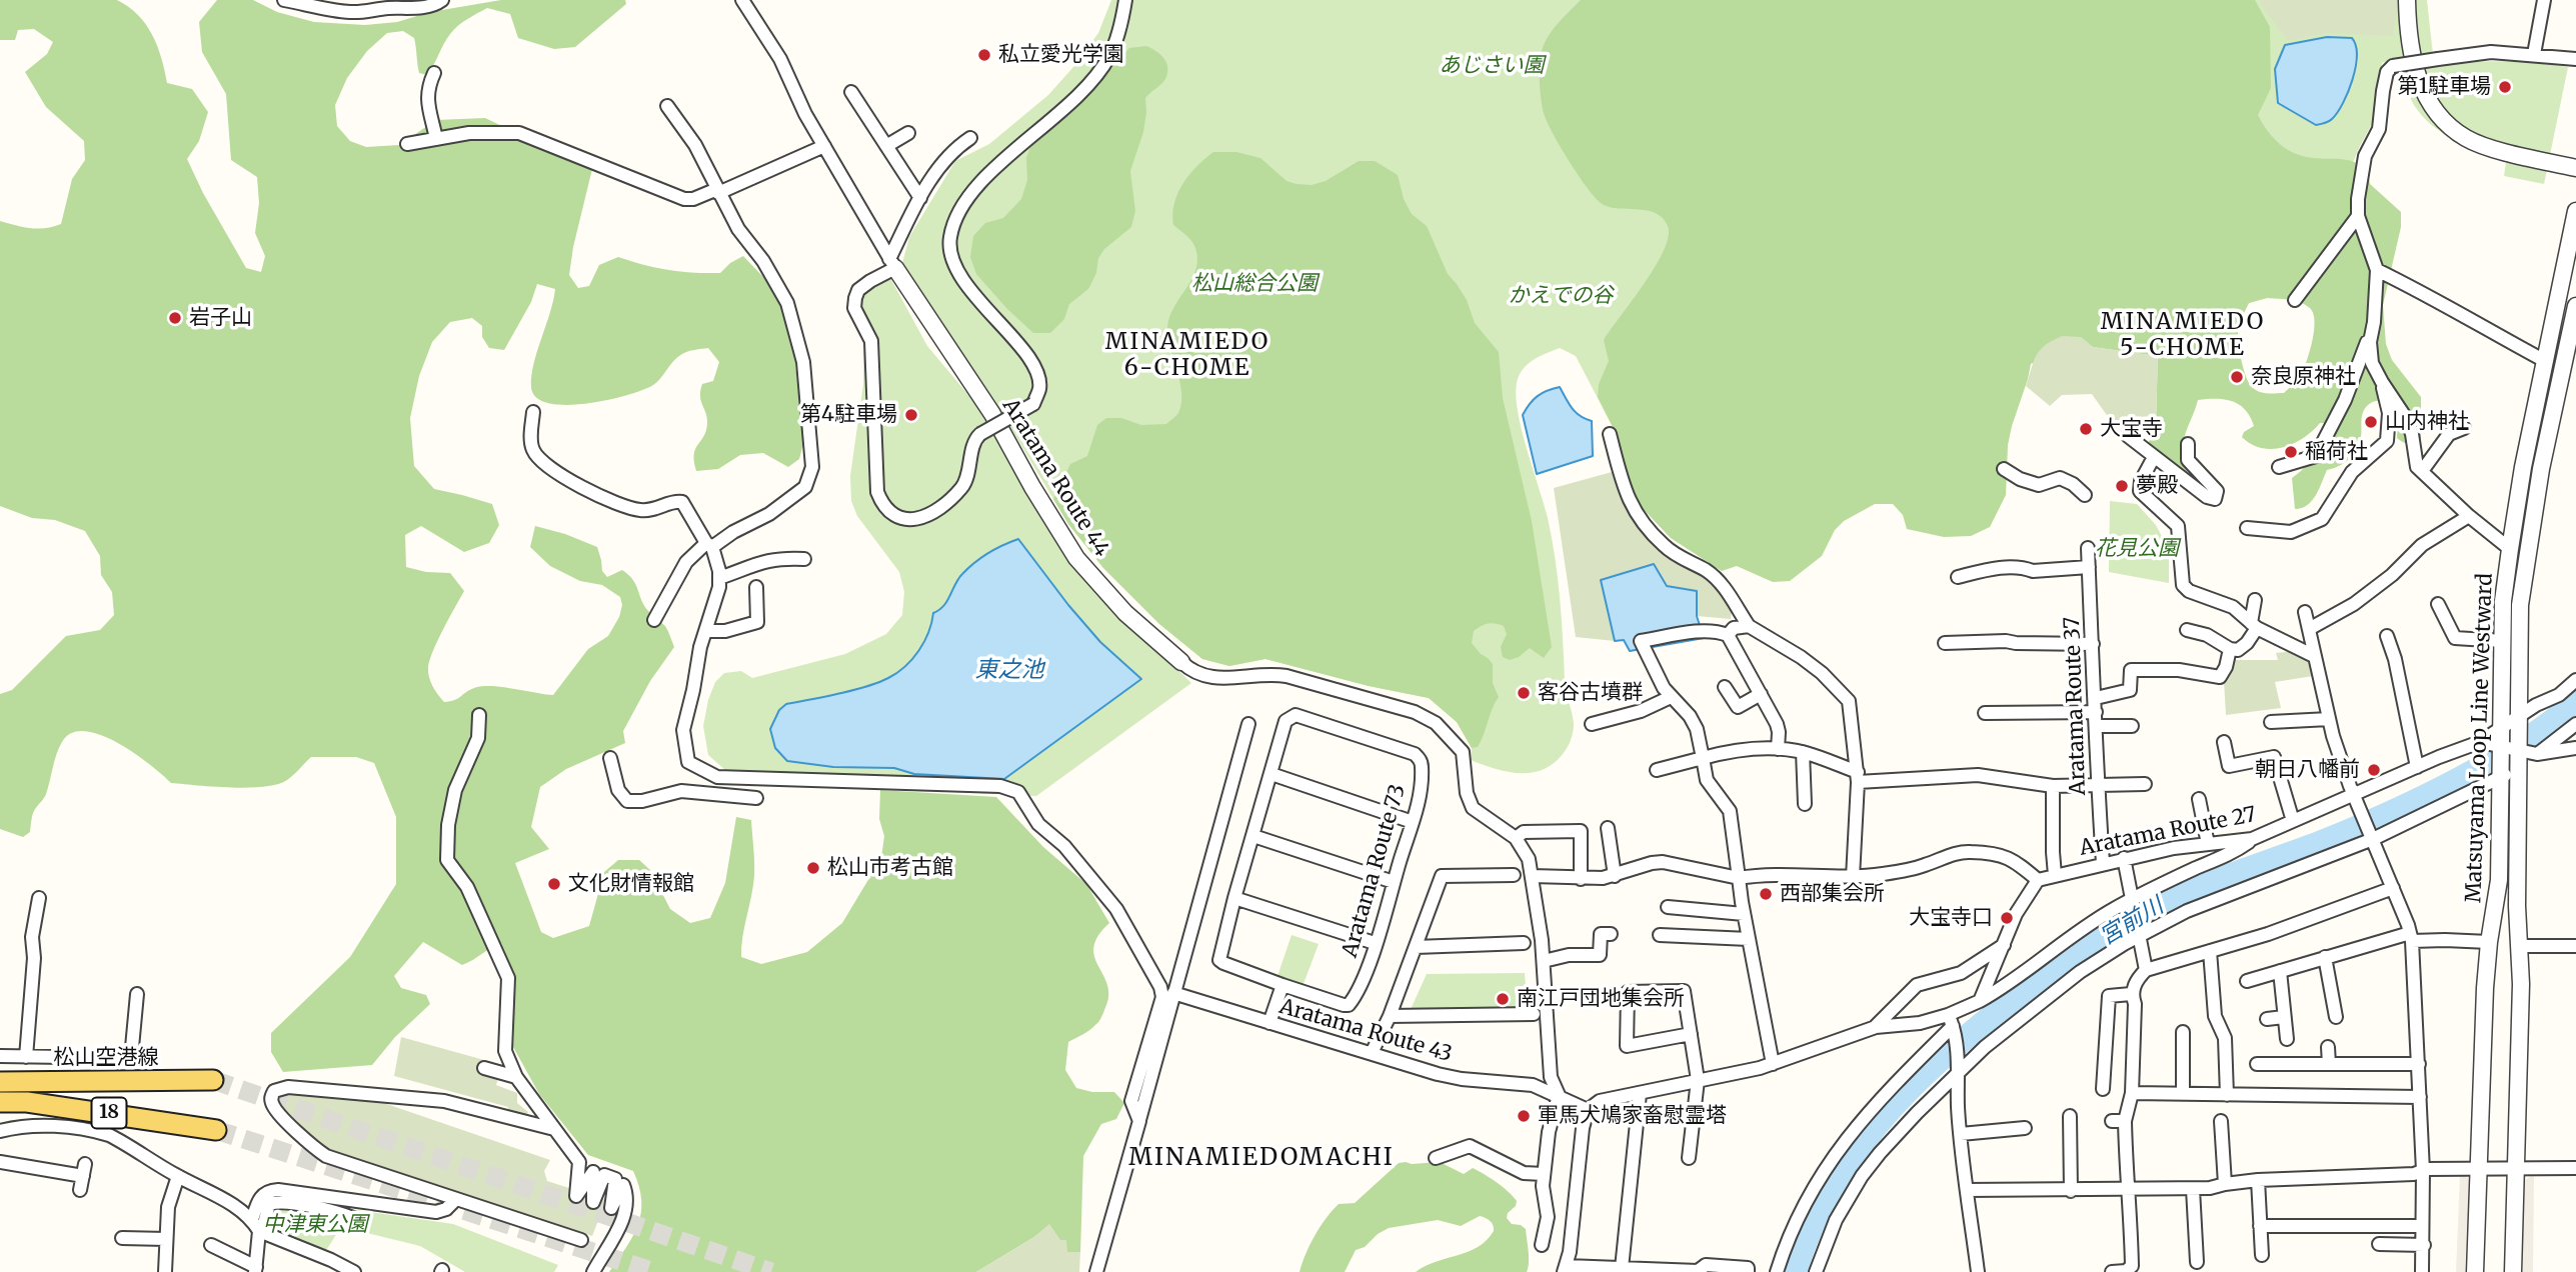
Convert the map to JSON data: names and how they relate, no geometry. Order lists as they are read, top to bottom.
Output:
{
  "streets": {
    "main road": ["松山空港線", "18"],
    "street": [
      "Aratama Route 44",
      "Aratama Route 37",
      "Matsuyama Loop Line Westward",
      "Aratama Route 27",
      "Aratama Route 73",
      "Aratama Route 43"
    ]
  },
  "crossings": [
    ["Aratama Route 44", "Aratama Route 43"],
    ["Aratama Route 37", "Aratama Route 27"],
    ["Matsuyama Loop Line Westward", "Aratama Route 27"]
  ],
  "districts": ["MINAMIEDO 5-CHOME", "MINAMIEDO 6-CHOME", "MINAMIEDOMACHI"],
  "water": ["東之池", "宮前川"],
  "parks": [
    "あじさい園",
    "松山総合公園",
    "かえでの谷",
    "花見公園",
    "中津東公園"
  ],
  "places": [
    "私立愛光学園",
    "第1駐車場",
    "岩子山",
    "奈良原神社",
    "第4駐車場",
    "山内神社",
    "大宝寺",
    "稲荷社",
    "夢殿",
    "客谷古墳群",
    "朝日八幡前",
    "松山市考古館",
    "文化財情報館",
    "西部集会所",
    "大宝寺口",
    "南江戸団地集会所",
    "軍馬犬鳩家畜慰霊塔"
  ]
}
